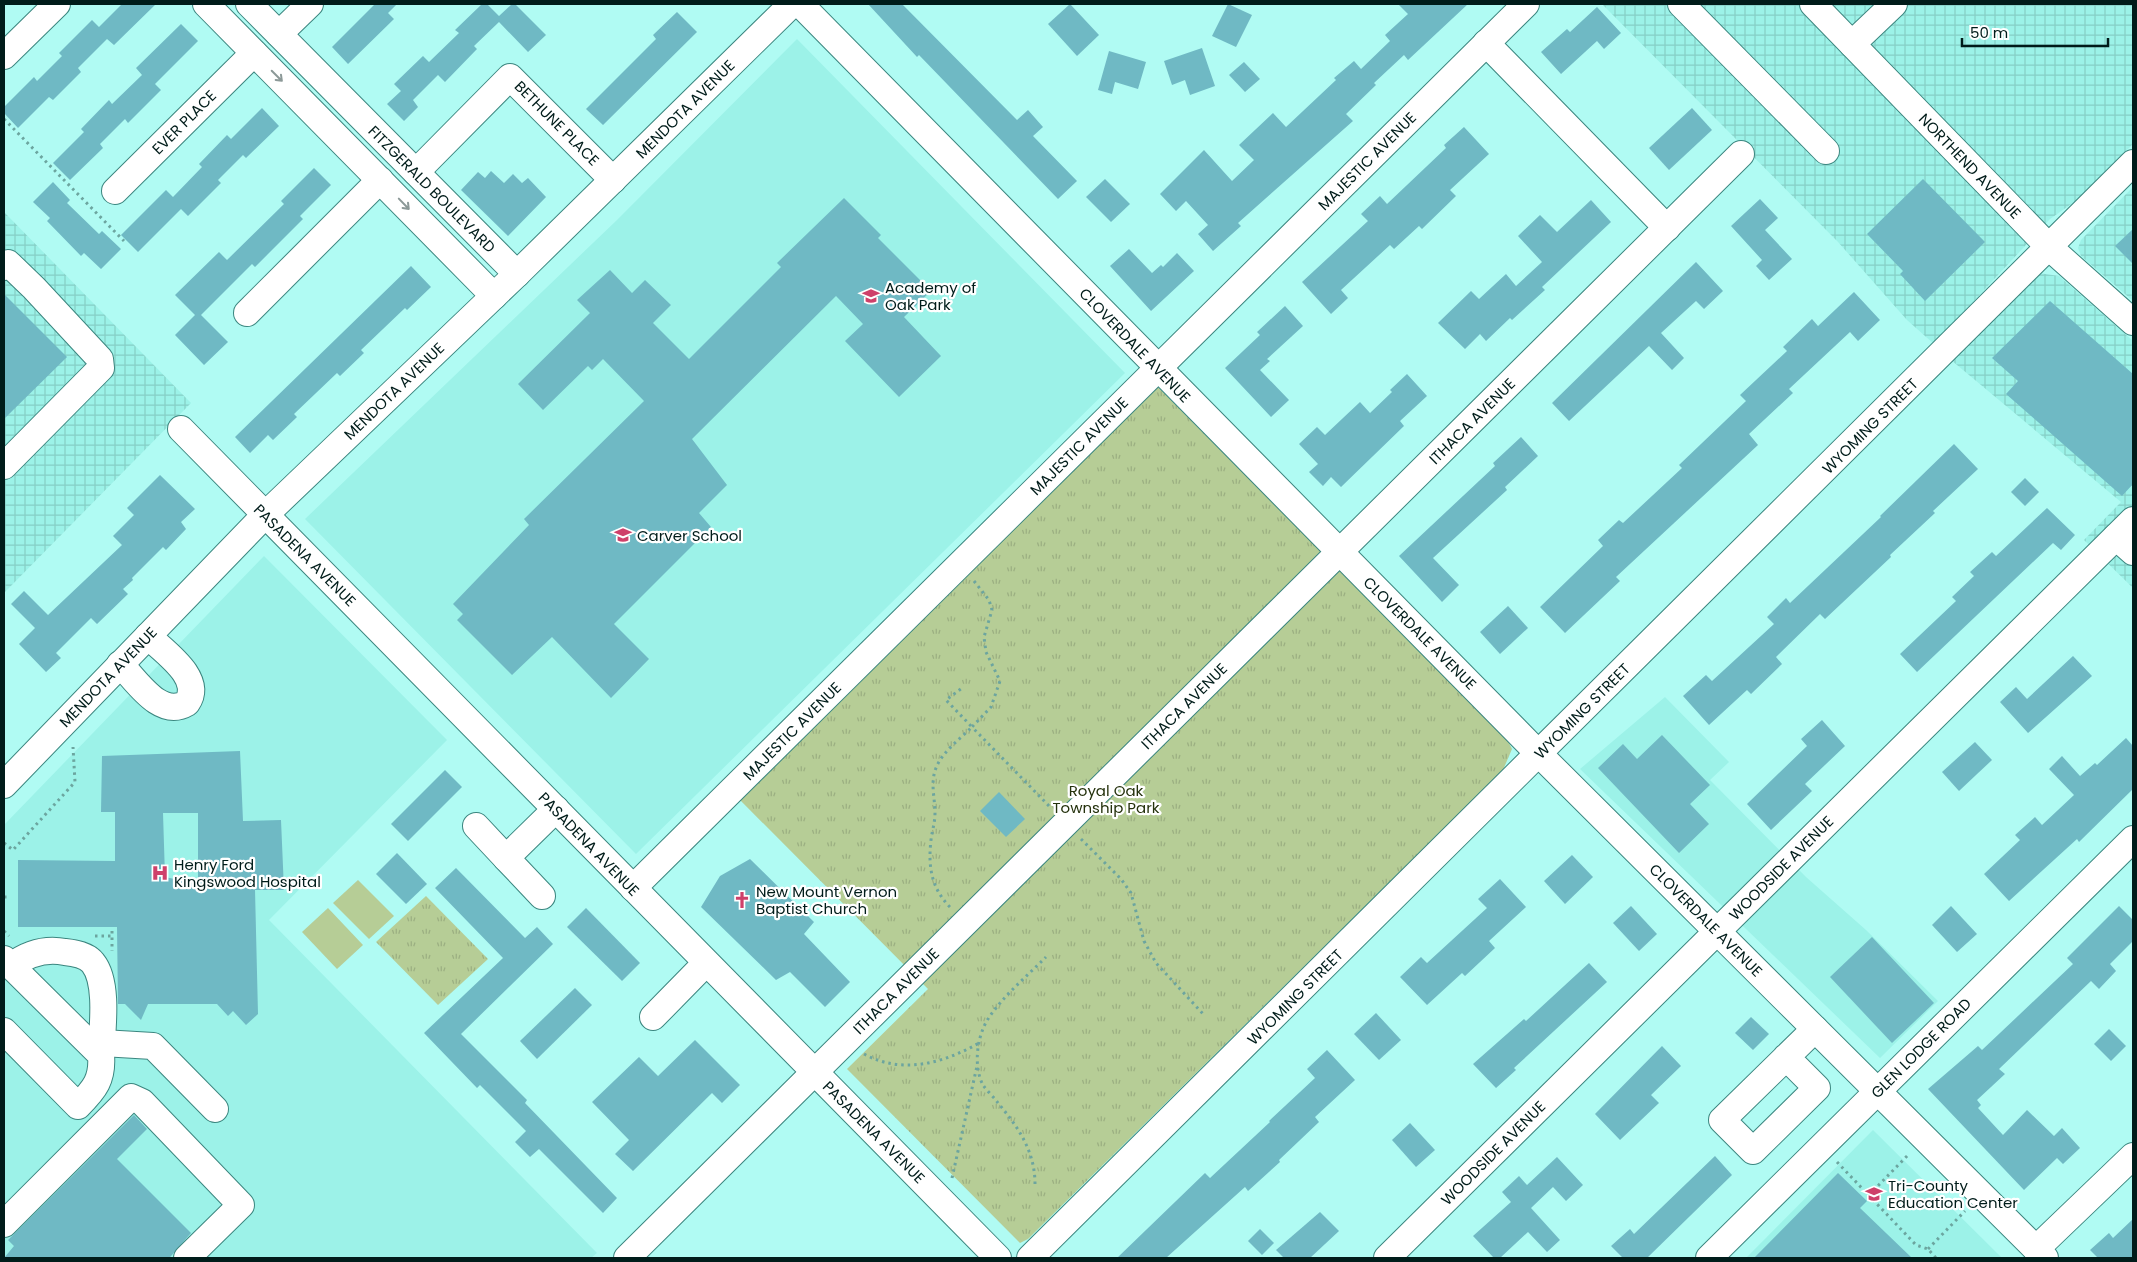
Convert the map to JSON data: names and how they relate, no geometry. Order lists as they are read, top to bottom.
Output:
{
  "streets": {
    "street": [
      "MENDOTA AVENUE",
      "EVER PLACE",
      "BETHUNE PLACE",
      "MAJESTIC AVENUE",
      "NORTHEND AVENUE",
      "FITZGERALD BOULEVARD",
      "CLOVERDALE AVENUE",
      "ITHACA AVENUE",
      "WYOMING STREET",
      "PASADENA AVENUE",
      "WOODSIDE AVENUE",
      "GLEN LODGE ROAD"
    ]
  },
  "crossings": [
    ["MENDOTA AVENUE", "BETHUNE PLACE"],
    ["MENDOTA AVENUE", "FITZGERALD BOULEVARD"],
    ["MENDOTA AVENUE", "PASADENA AVENUE"],
    ["EVER PLACE", "FITZGERALD BOULEVARD"],
    ["BETHUNE PLACE", "FITZGERALD BOULEVARD"],
    ["MAJESTIC AVENUE", "CLOVERDALE AVENUE"],
    ["MAJESTIC AVENUE", "PASADENA AVENUE"],
    ["NORTHEND AVENUE", "WYOMING STREET"],
    ["CLOVERDALE AVENUE", "ITHACA AVENUE"],
    ["CLOVERDALE AVENUE", "WYOMING STREET"],
    ["CLOVERDALE AVENUE", "WOODSIDE AVENUE"],
    ["CLOVERDALE AVENUE", "GLEN LODGE ROAD"],
    ["ITHACA AVENUE", "PASADENA AVENUE"]
  ],
  "parks": ["Royal Oak Township Park"],
  "places": {
    "school or university": ["Academy of Oak Park", "Carver School", "Tri-County Education Center"],
    "hospital": ["Henry Ford Kingswood Hospital"],
    "church": ["New Mount Vernon Baptist Church"]
  },
  "scale_bar": "50 m"
}
